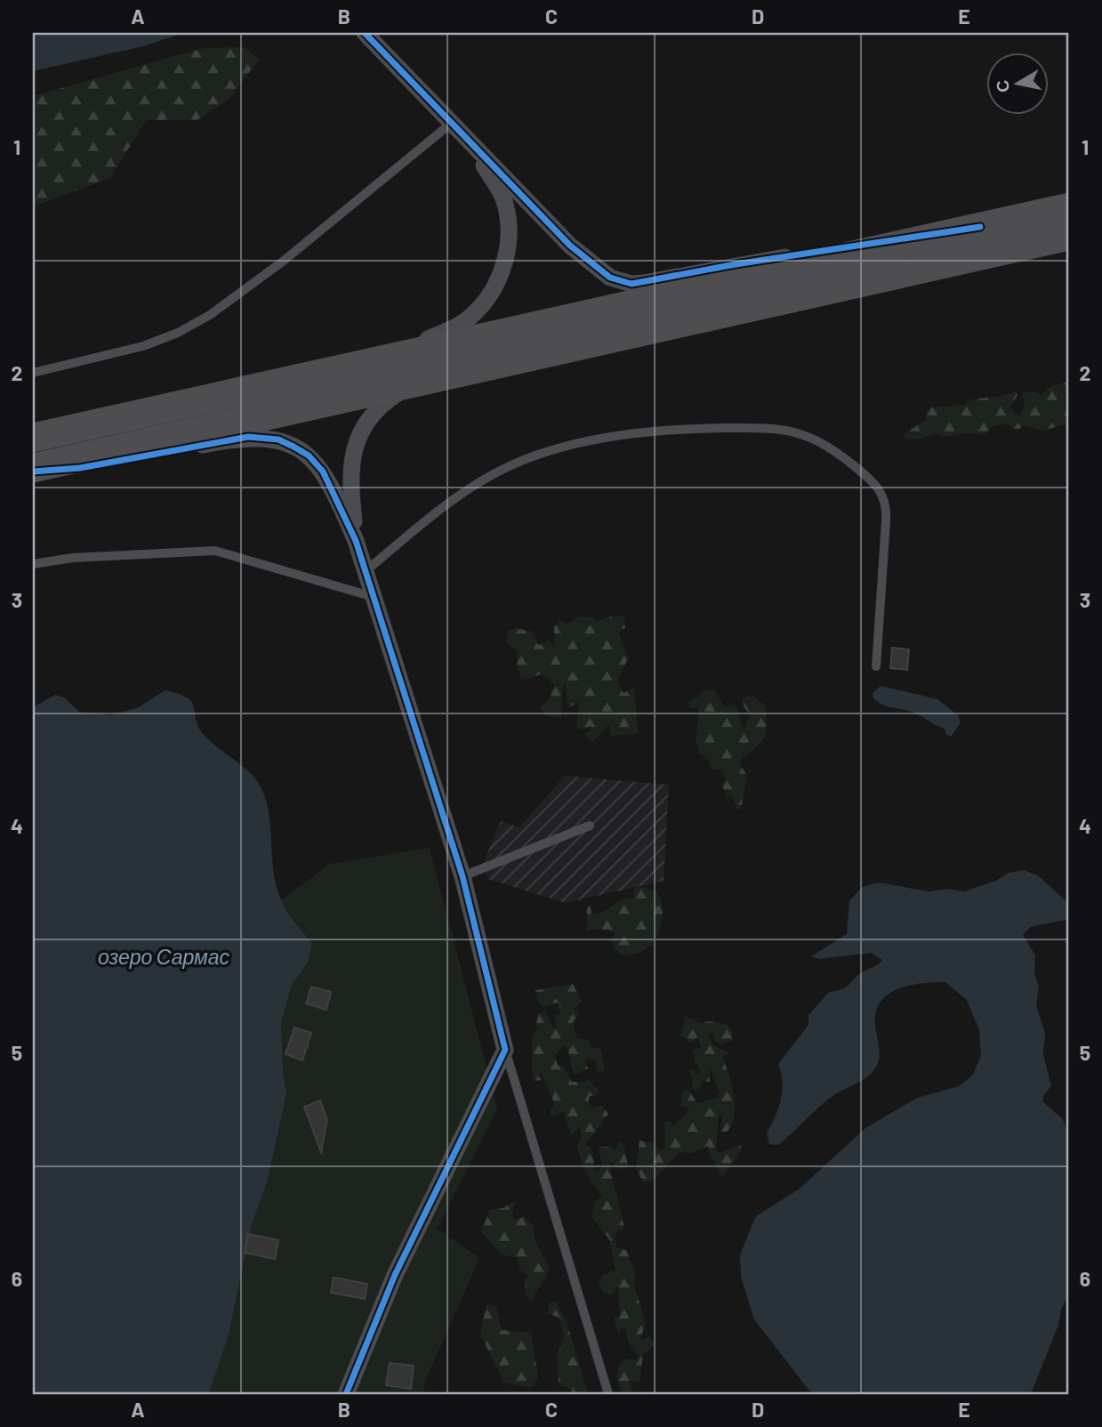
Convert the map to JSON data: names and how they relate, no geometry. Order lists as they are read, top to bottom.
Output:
{
  "water": ["озеро Сармас"],
  "north": "left",
  "grid": {
    "columns": [
      "A",
      "B",
      "C",
      "D",
      "E"
    ],
    "rows": [
      "1",
      "2",
      "3",
      "4",
      "5",
      "6"
    ]
  }
}
